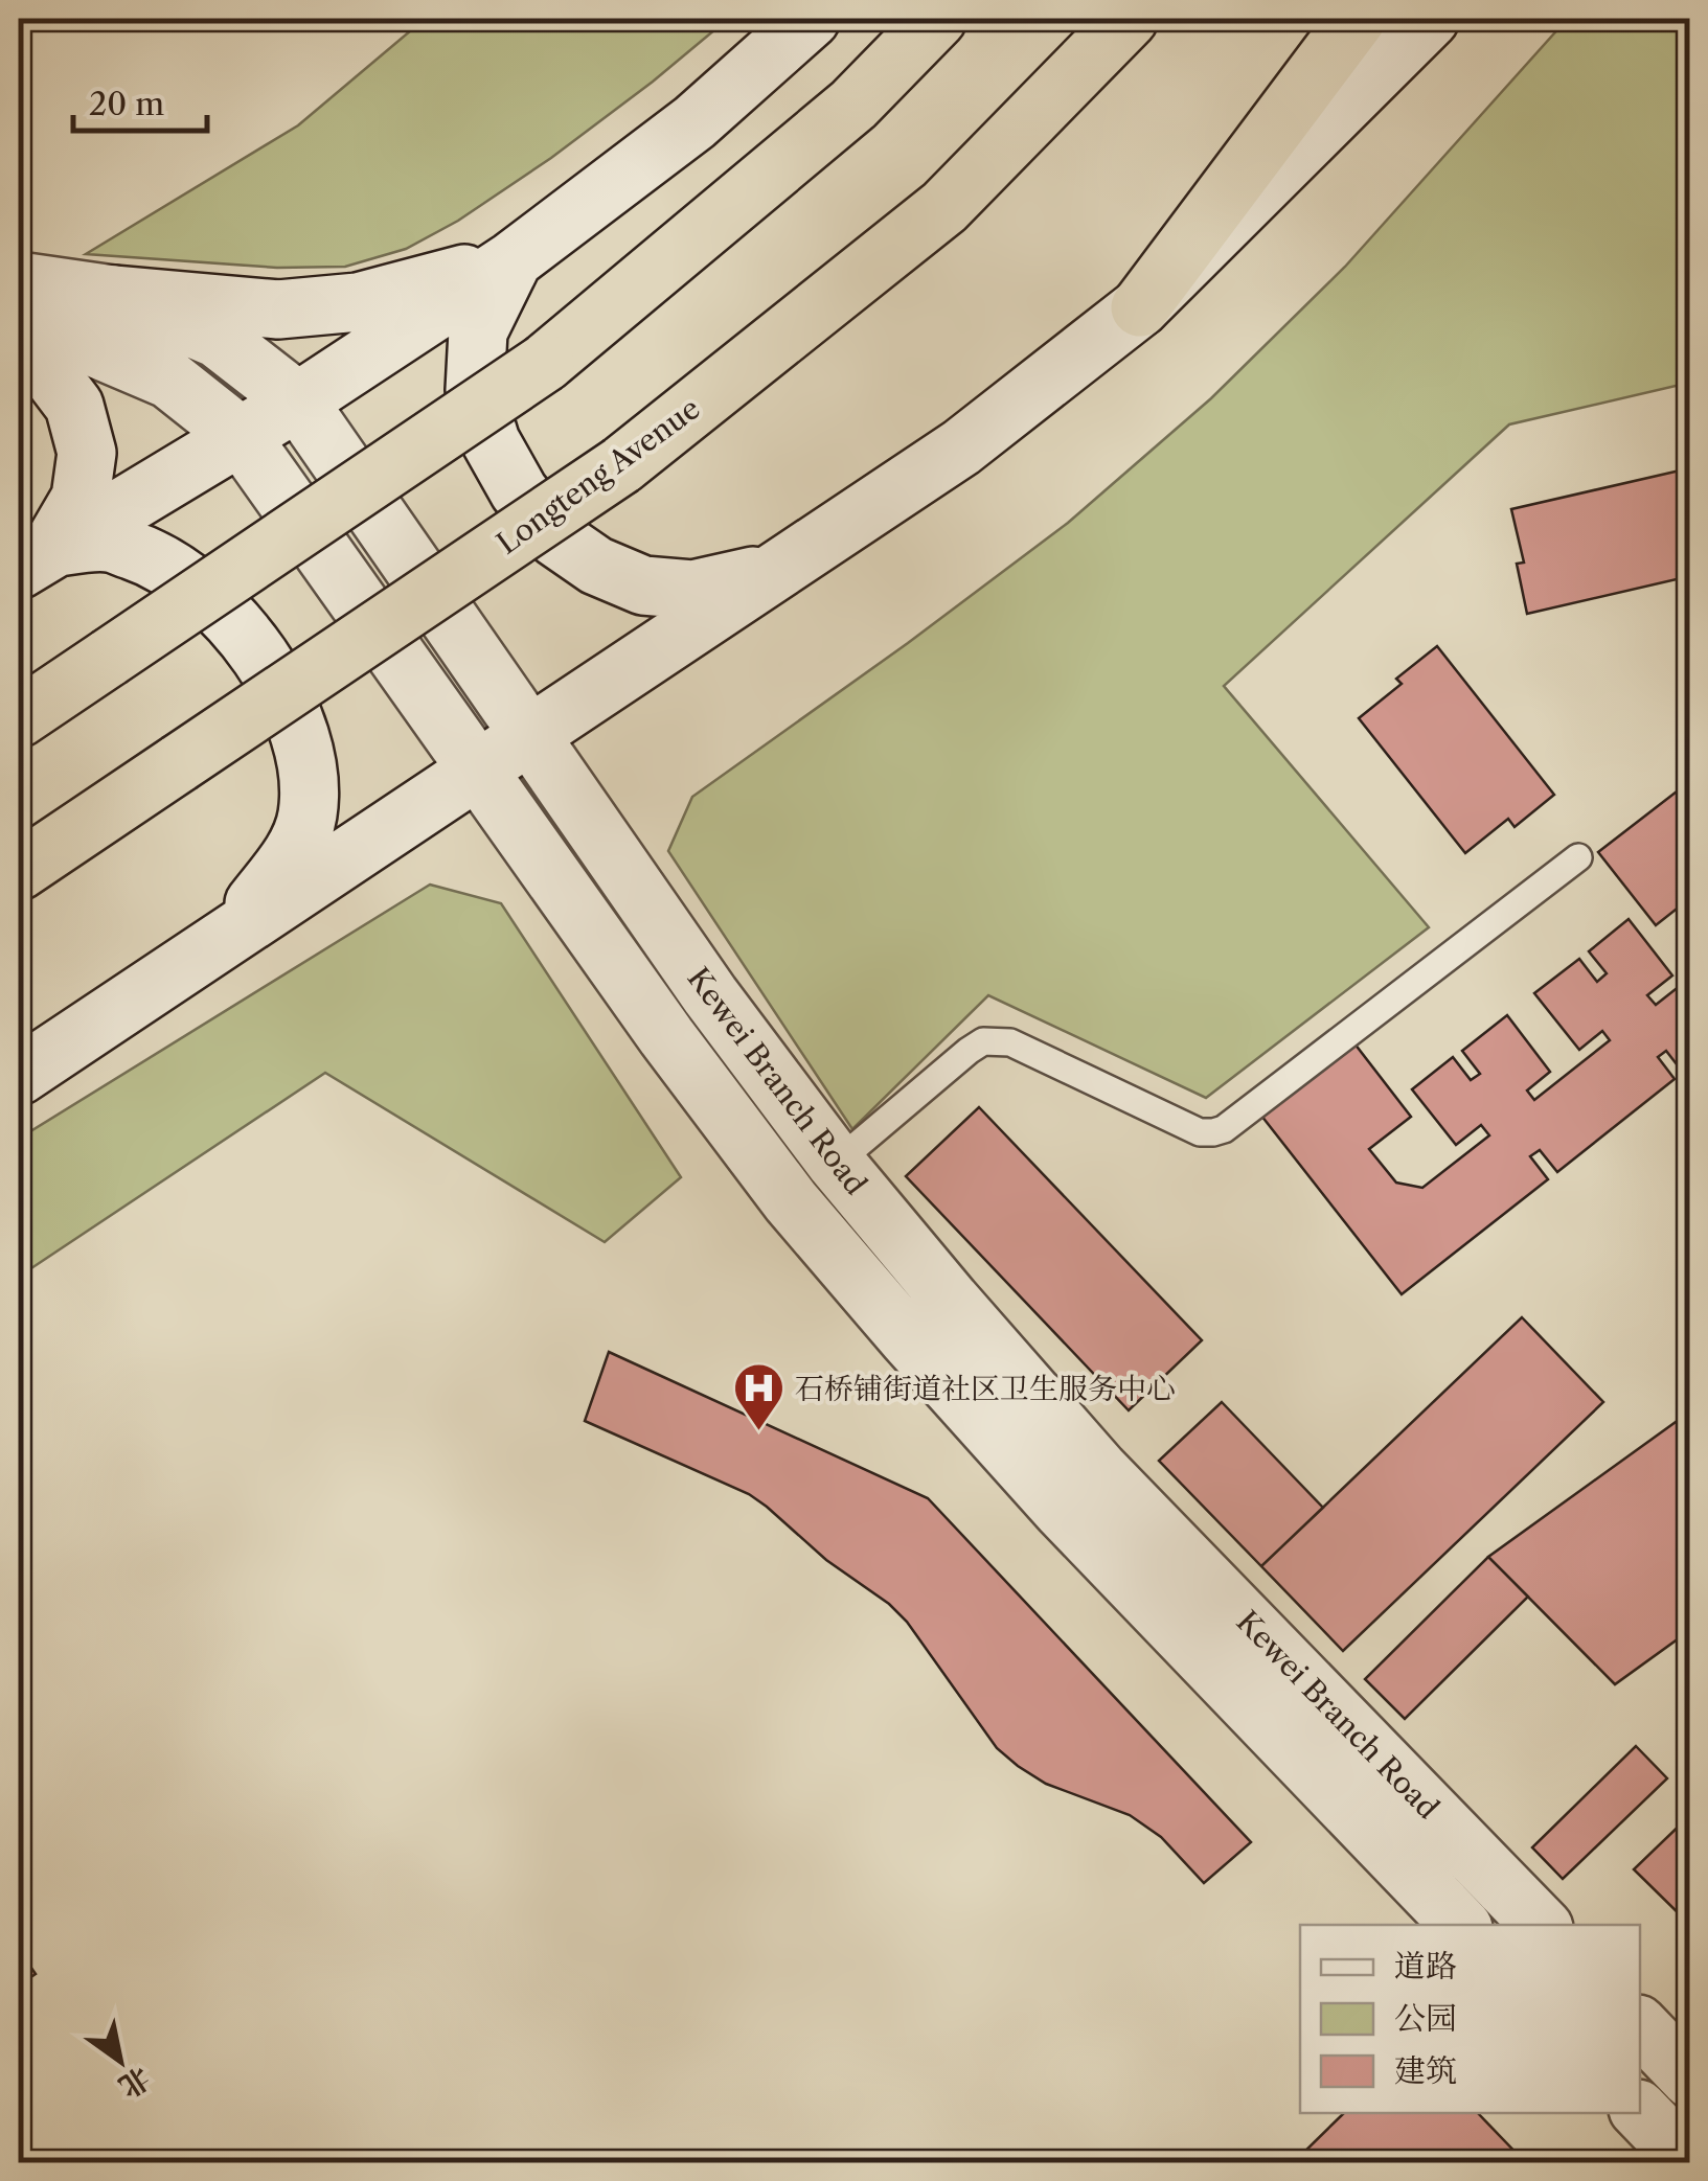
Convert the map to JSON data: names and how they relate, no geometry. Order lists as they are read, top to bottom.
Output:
{
  "streets": {
    "highway": ["Longteng Avenue"],
    "street": ["Kewei Branch Road"]
  },
  "places": {
    "hospital": ["石桥铺街道社区卫生服务中心"]
  },
  "legend": ["道路", "公园", "建筑"],
  "scale_bar": "20 m",
  "north": "bottom right"
}
